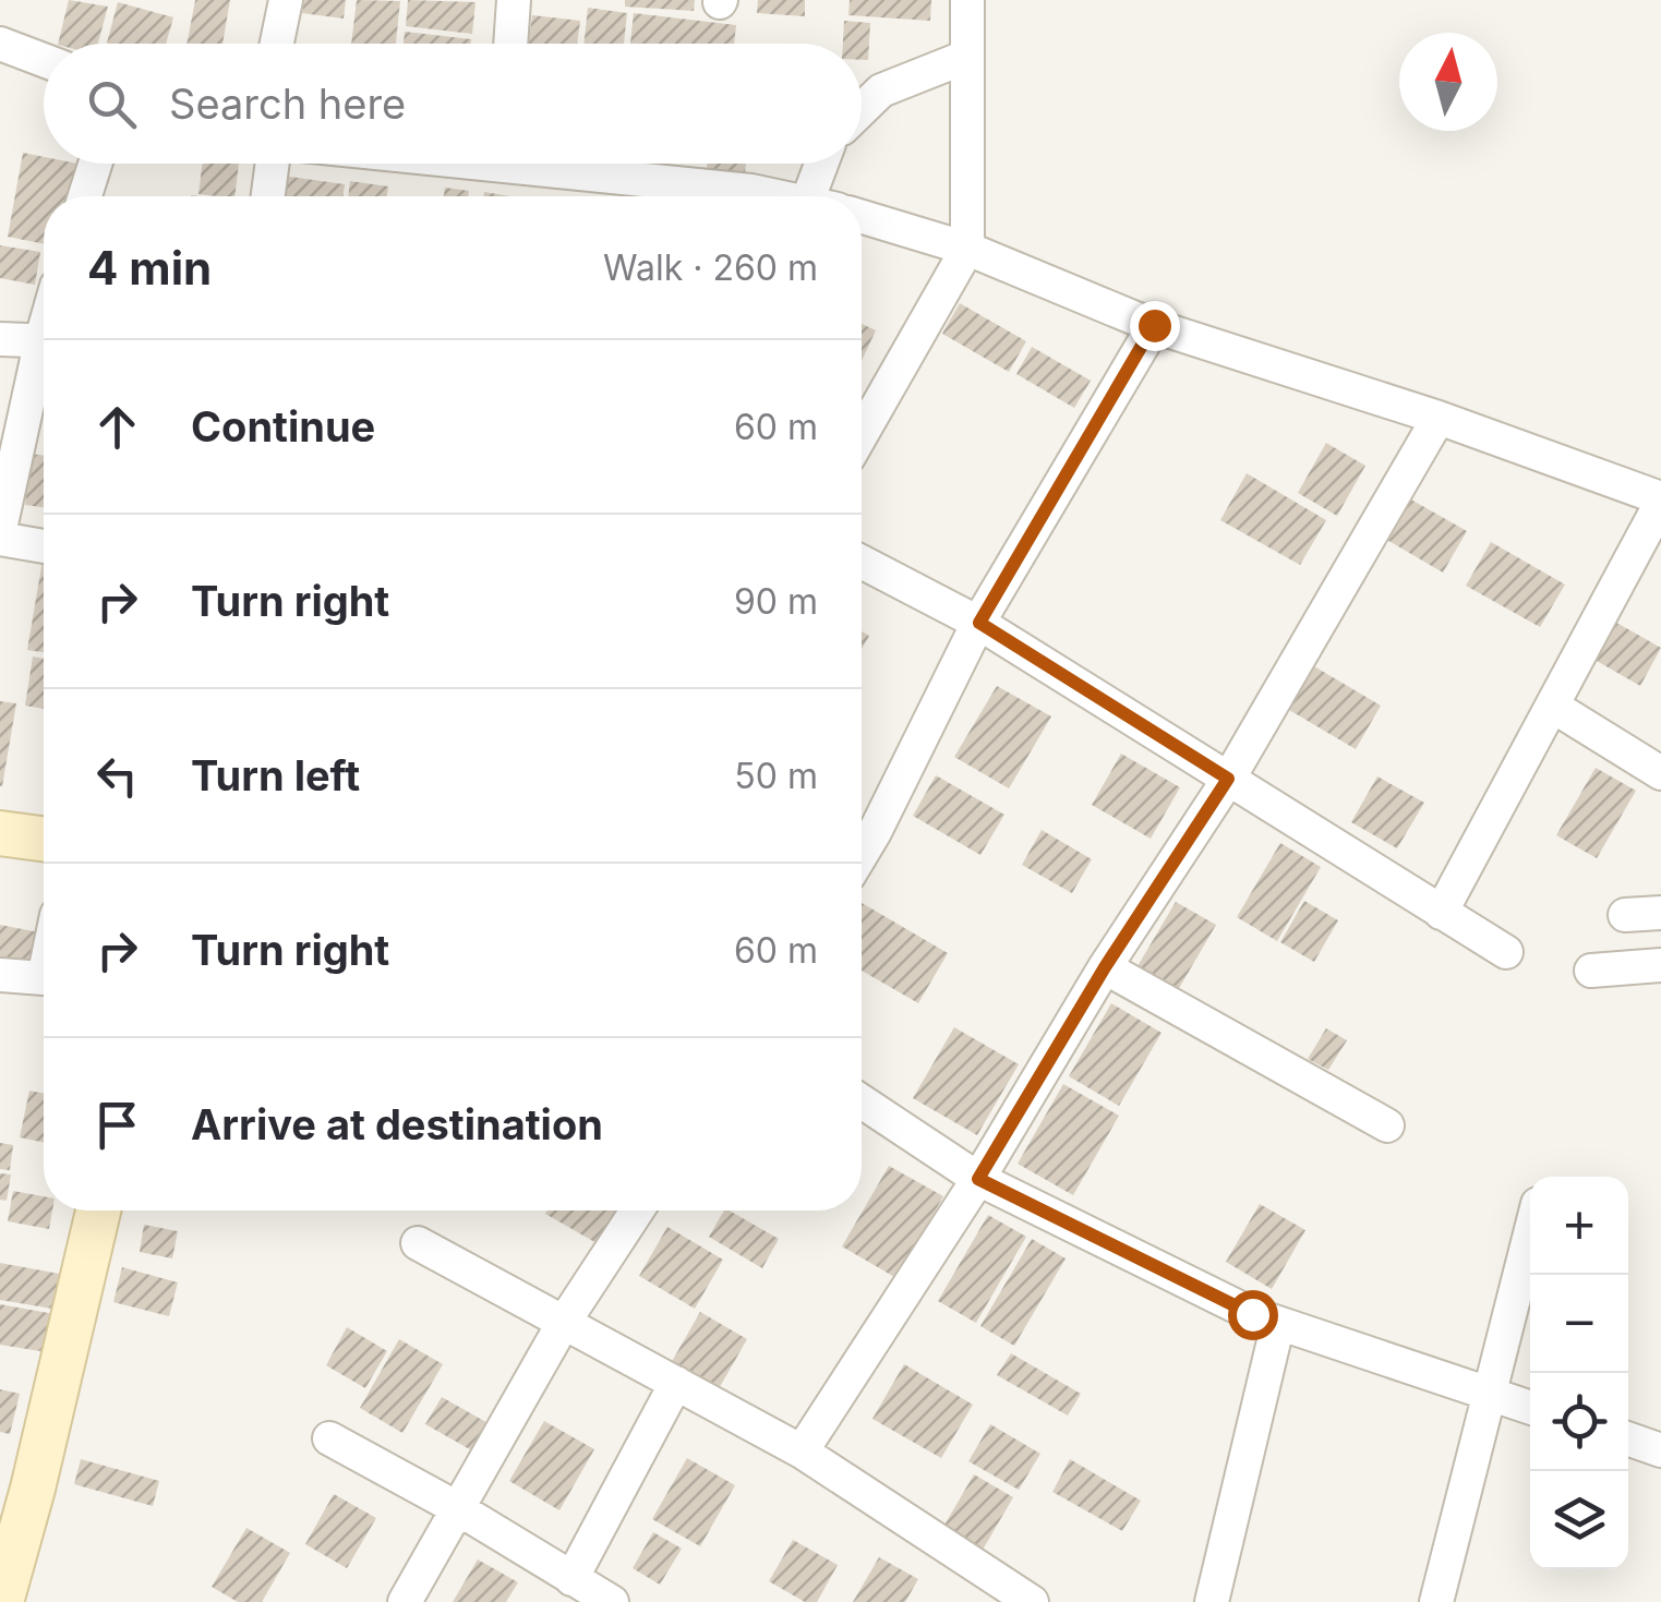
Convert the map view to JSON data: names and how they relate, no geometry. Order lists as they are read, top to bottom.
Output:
{
  "north": "top",
  "page": {
    "search": "Search here",
    "heading": ["4 min", "Walk · 260 m"],
    "list": [
      ["Continue", "60 m"],
      ["Turn right", "90 m"],
      ["Turn left", "50 m"],
      ["Turn right", "60 m"],
      "Arrive at destination"
    ],
    "map_buttons": ["+", "−"]
  }
}
